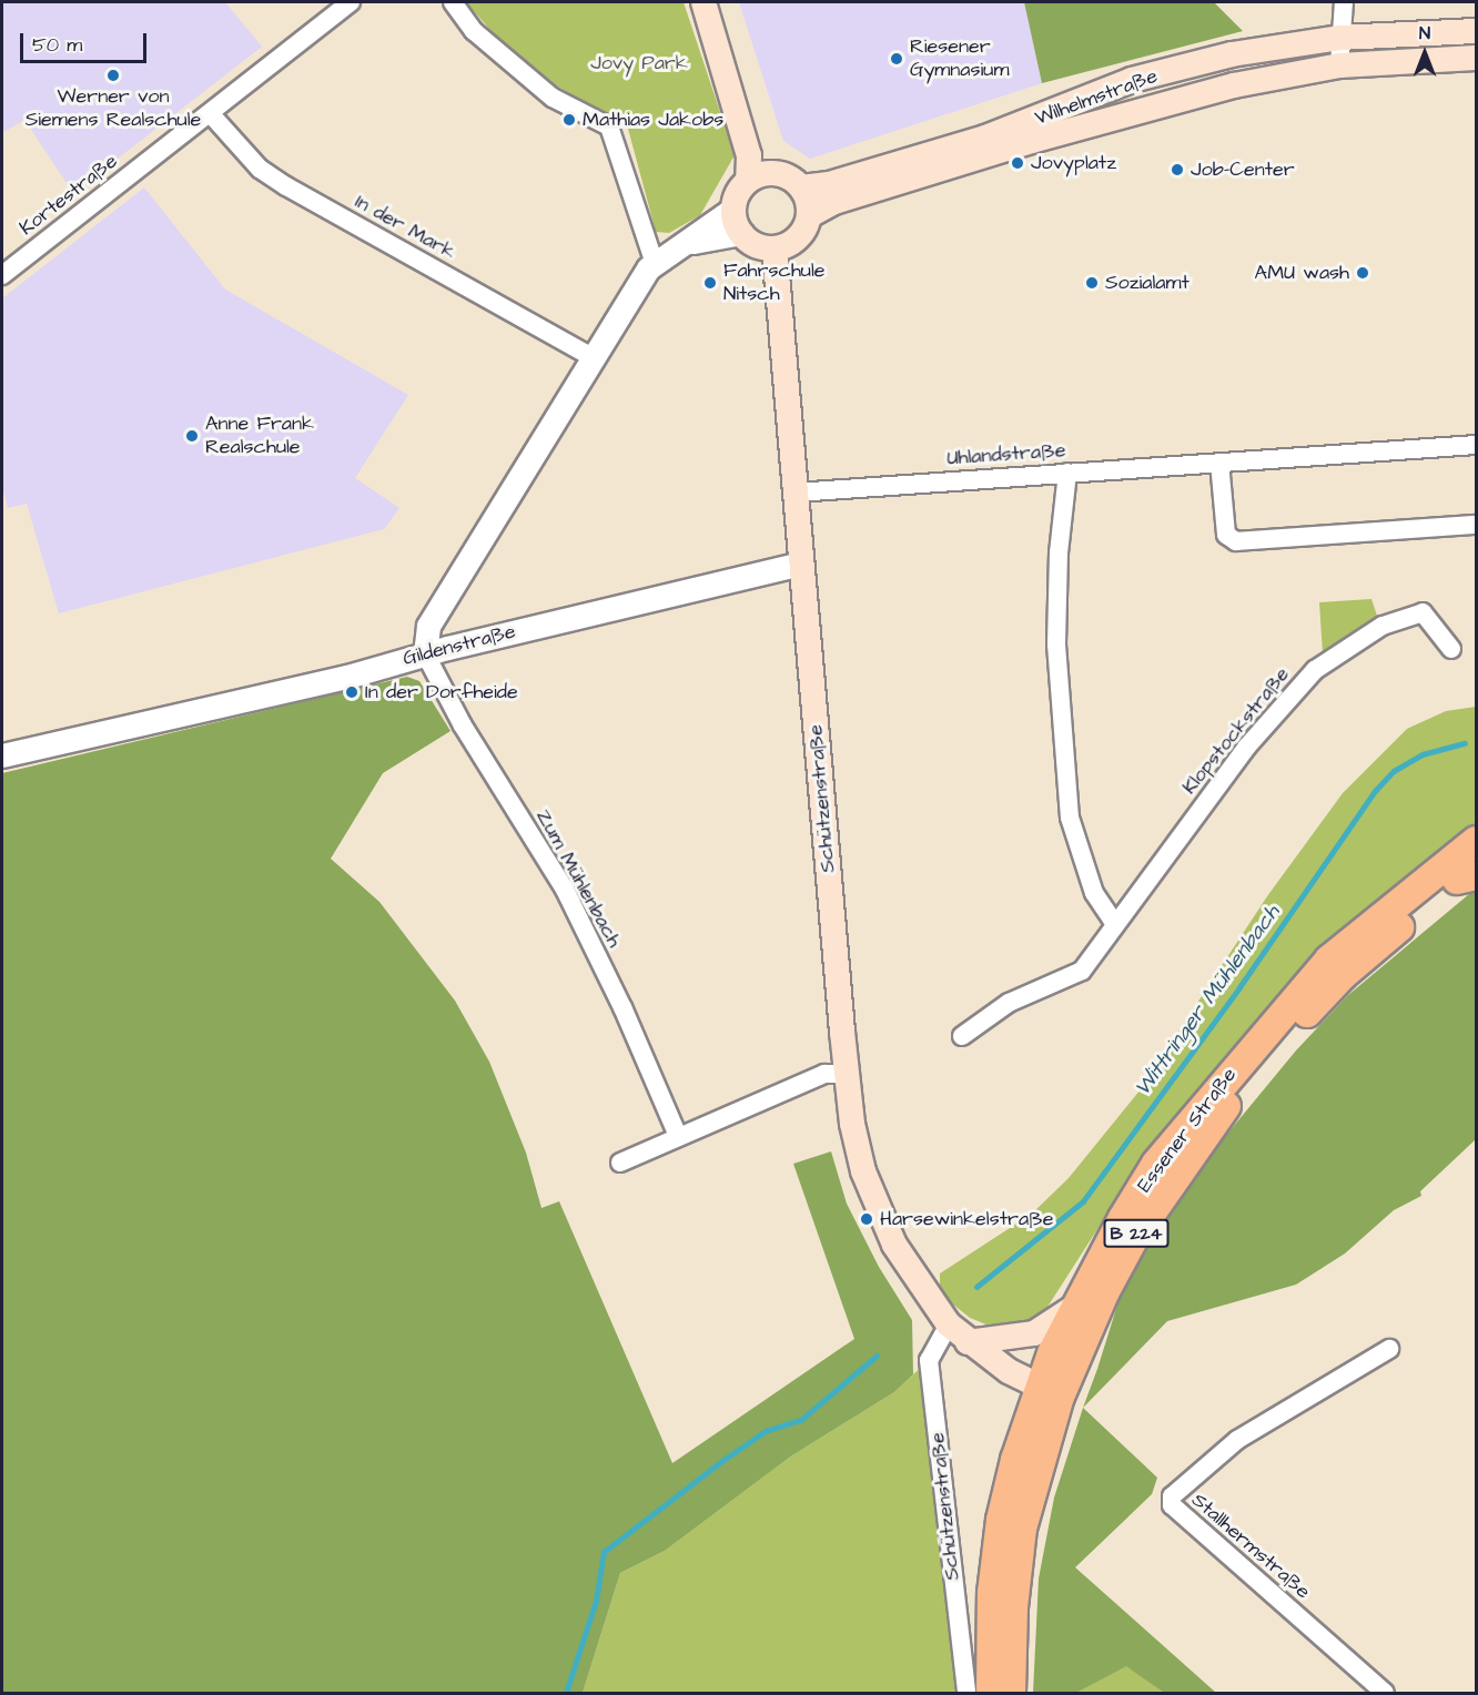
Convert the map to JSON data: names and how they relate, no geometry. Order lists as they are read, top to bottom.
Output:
{
  "streets": {
    "main road": [
      "Wilhelmstraße",
      "Schützenstraße",
      "Essener Straße",
      "B 224"
    ],
    "street": [
      "Kortestraße",
      "In der Mark",
      "Uhlandstraße",
      "Gildenstraße",
      "Klopstockstraße",
      "Zum Mühlenbach",
      "Stallhermstraße"
    ]
  },
  "crossings": [
    ["Wilhelmstraße", "Schützenstraße"],
    ["Kortestraße", "In der Mark"],
    ["Uhlandstraße", "Schützenstraße"],
    ["Gildenstraße", "Schützenstraße"],
    ["Gildenstraße", "Zum Mühlenbach"],
    ["Schützenstraße", "Essener Straße"]
  ],
  "water": ["Wittringer Mühlenbach"],
  "parks": ["Jovy Park"],
  "places": [
    "Riesener Gymnasium",
    "Werner von Siemens Realschule",
    "Mathias Jakobs",
    "Jovyplatz",
    "Job-Center",
    "AMU wash",
    "Fahrschule Nitsch",
    "Sozialamt",
    "Anne Frank Realschule",
    "In der Dorfheide",
    "Harsewinkelstraße"
  ],
  "scale_bar": "50 m",
  "north": "top"
}
